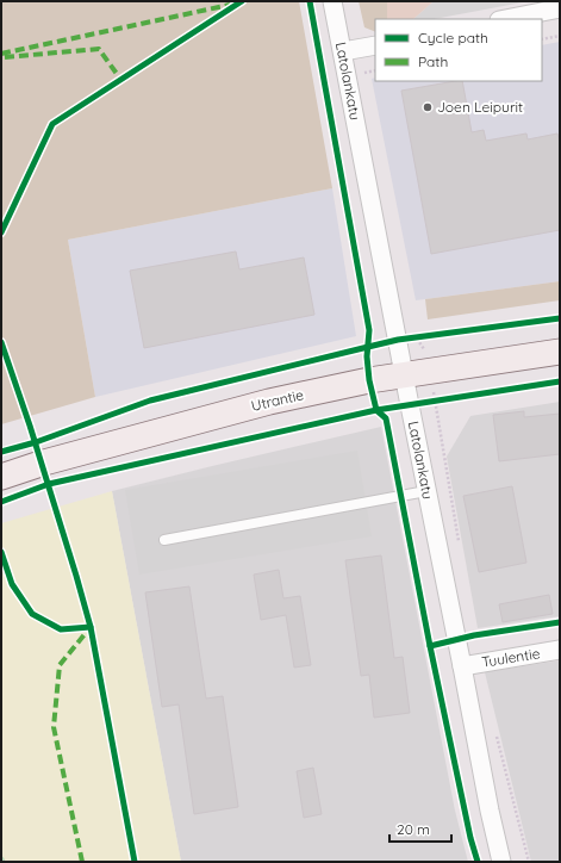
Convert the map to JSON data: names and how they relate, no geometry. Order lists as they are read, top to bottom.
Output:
{
  "streets": {
    "main road": ["Utrantie"],
    "street": ["Latolankatu", "Tuulentie"]
  },
  "crossings": [
    ["Latolankatu", "Utrantie"],
    ["Latolankatu", "Tuulentie"]
  ],
  "places": ["Joen Leipurit"],
  "legend": ["Cycle path", "Path"],
  "scale_bar": "20 m"
}
